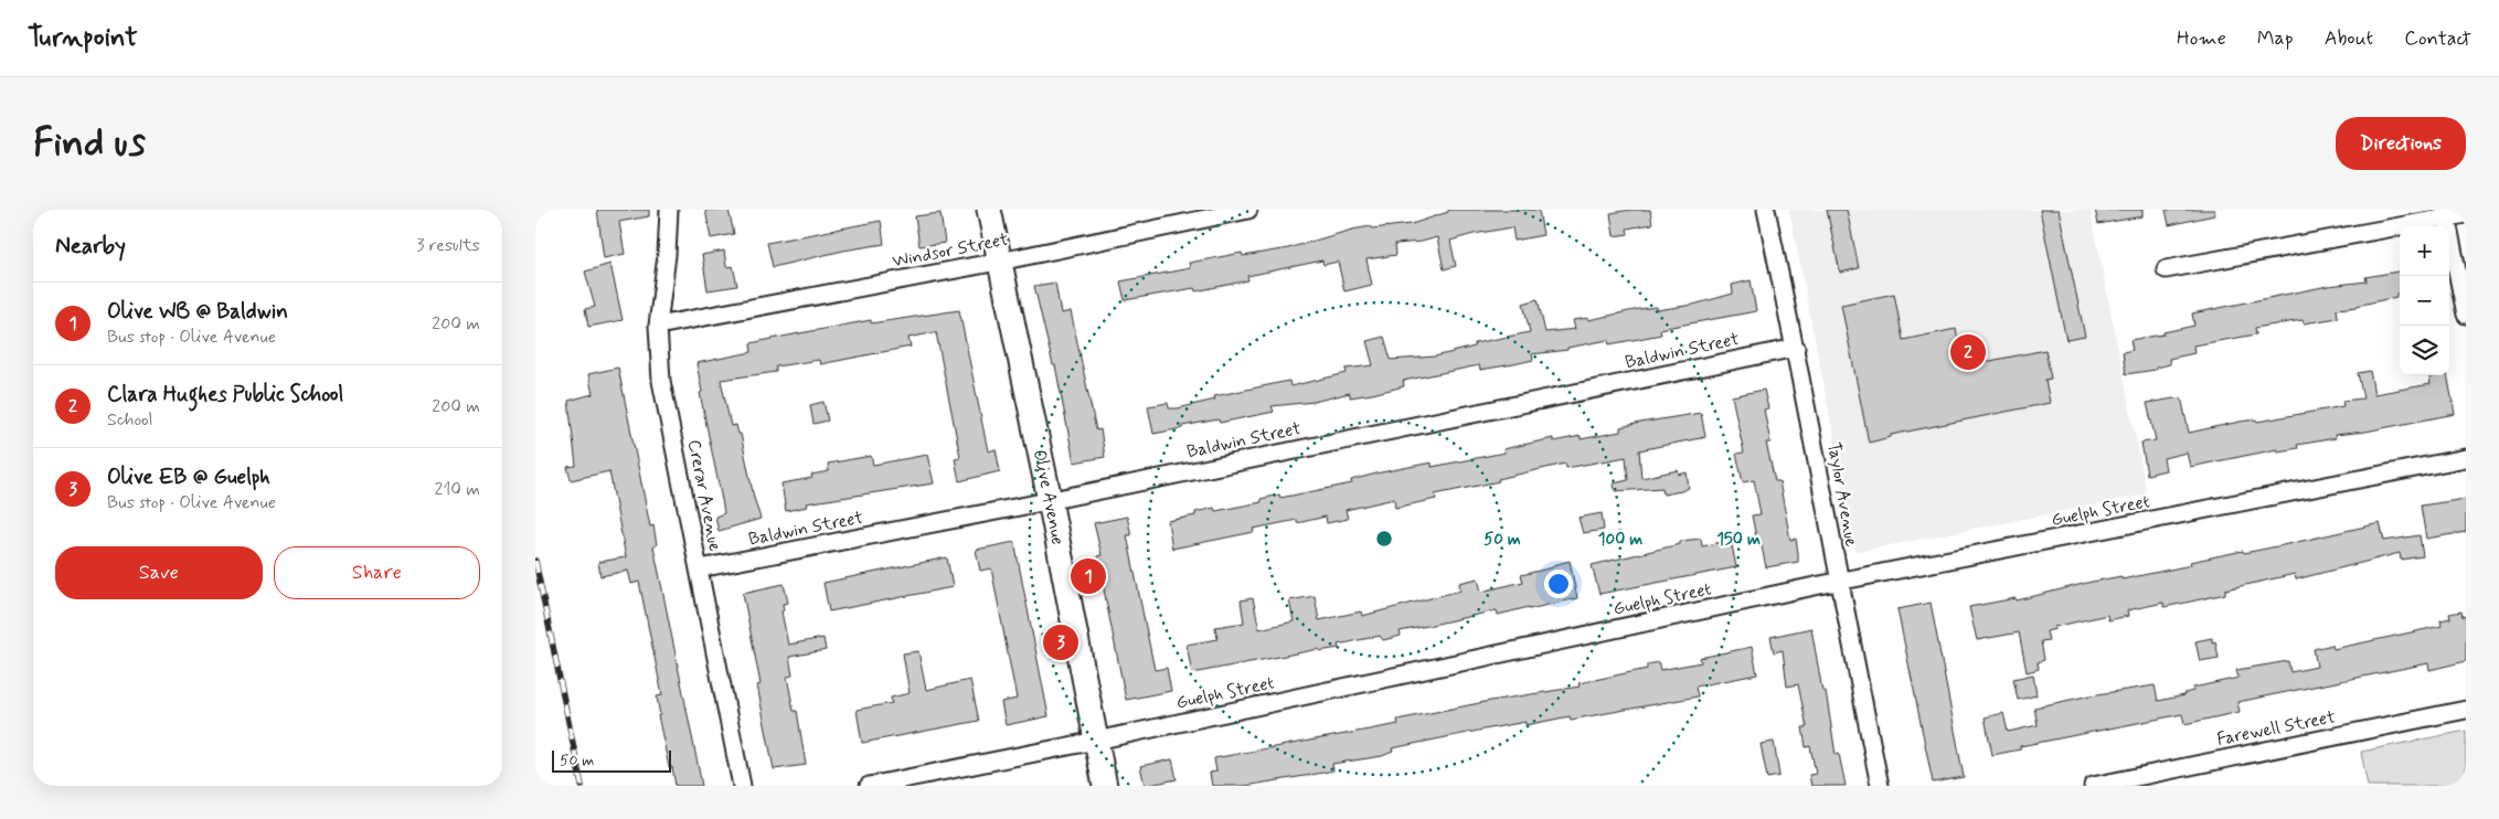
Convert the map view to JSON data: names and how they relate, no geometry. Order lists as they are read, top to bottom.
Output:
{
  "streets": {
    "main road": ["Olive Avenue"],
    "street": [
      "Windsor Street",
      "Baldwin Street",
      "Taylor Avenue",
      "Crerar Avenue",
      "Guelph Street",
      "Farewell Street"
    ]
  },
  "crossings": [
    ["Windsor Street", "Crerar Avenue"],
    ["Windsor Street", "Olive Avenue"],
    ["Baldwin Street", "Taylor Avenue"],
    ["Baldwin Street", "Crerar Avenue"],
    ["Baldwin Street", "Olive Avenue"],
    ["Taylor Avenue", "Guelph Street"],
    ["Olive Avenue", "Guelph Street"]
  ],
  "scale_bar": "50 m",
  "page": {
    "header": "Turnpoint",
    "nav": [
      "Home",
      "Map",
      "About",
      "Contact"
    ],
    "buttons": [
      "Directions",
      ["Save", "Share"]
    ],
    "title": "Find us",
    "heading": ["Nearby", "3 results"],
    "map_buttons": ["+", "−"],
    "list": [
      {
        "mark": "1",
        "name": "Olive WB @ Baldwin",
        "note": "Bus stop · Olive Avenue",
        "value": "200 m"
      },
      {
        "mark": "2",
        "name": "Clara Hughes Public School",
        "note": "School",
        "value": "200 m"
      },
      {
        "mark": "3",
        "name": "Olive EB @ Guelph",
        "note": "Bus stop · Olive Avenue",
        "value": "210 m"
      }
    ],
    "pins": ["2", "1", "3"],
    "scale": "50 m"
  },
  "rings": ["50 m", "100 m", "150 m"]
}
